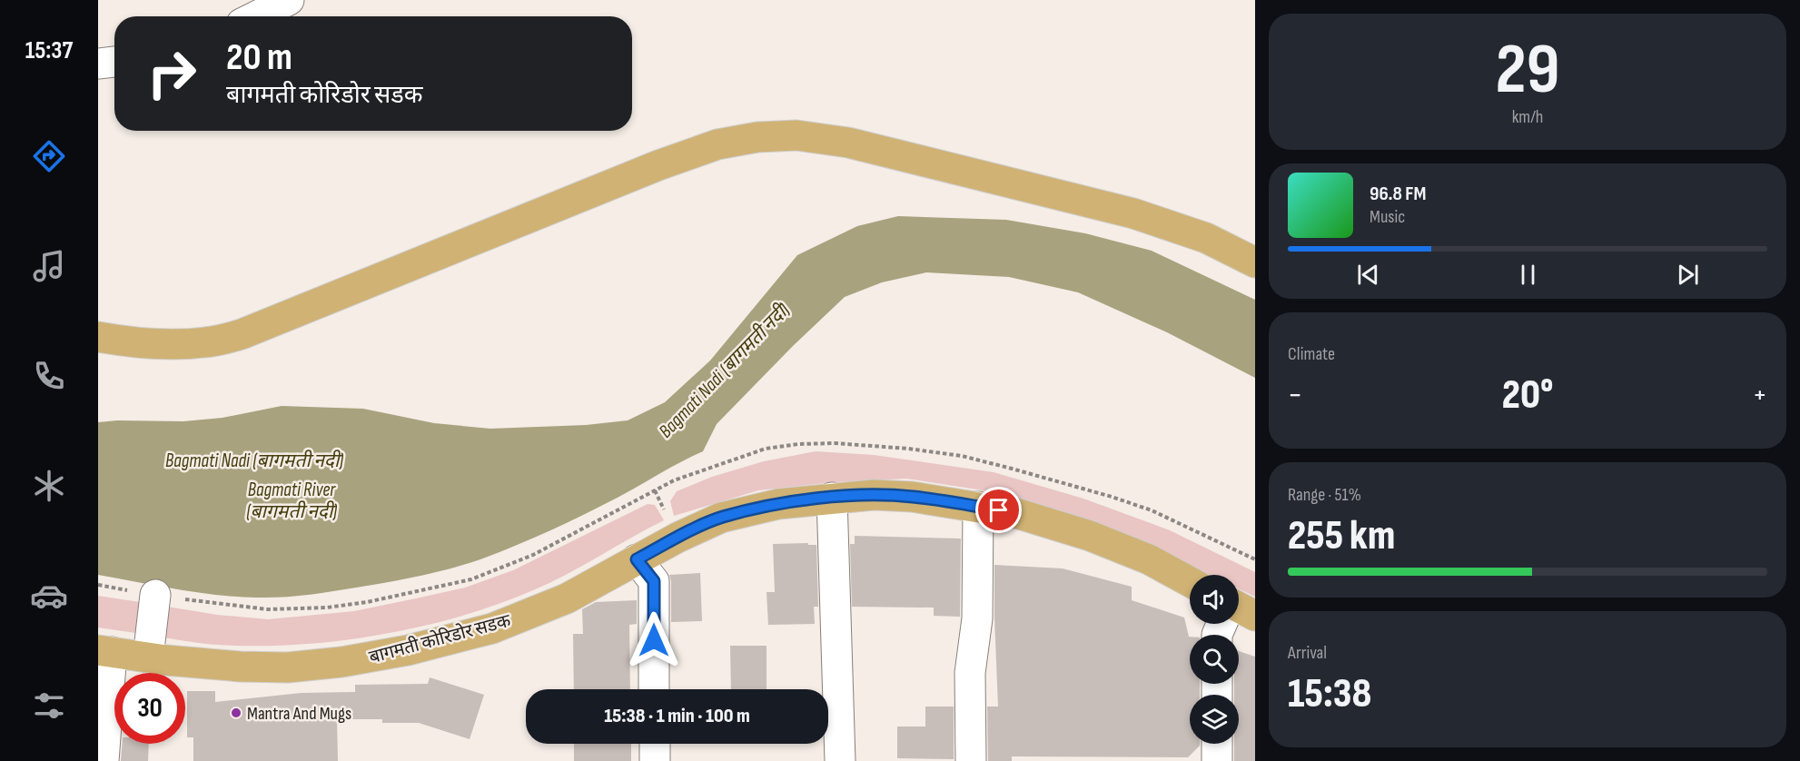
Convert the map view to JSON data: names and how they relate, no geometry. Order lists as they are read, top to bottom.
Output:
{
  "streets": {
    "main road": ["बागमती कोरिडोर सडक"]
  },
  "water": ["Bagmati Nadi (बागमती नदी)", "Bagmati River (बागमती नदी)"],
  "places": ["Mantra And Mugs"],
  "page": {
    "tabs": "15:37",
    "tile": [
      ["29", "km/h"],
      "Climate",
      ["Range · 51%", "255 km"],
      ["Arrival", "15:38"]
    ],
    "turn": ["20 m", "बागमती कोरिडोर सडक"],
    "song": ["96.8 FM", "Music"],
    "heat": ["−", "20°", "+"],
    "limit": "30",
    "trip": "15:38 · 1 min · 100 m"
  }
}
